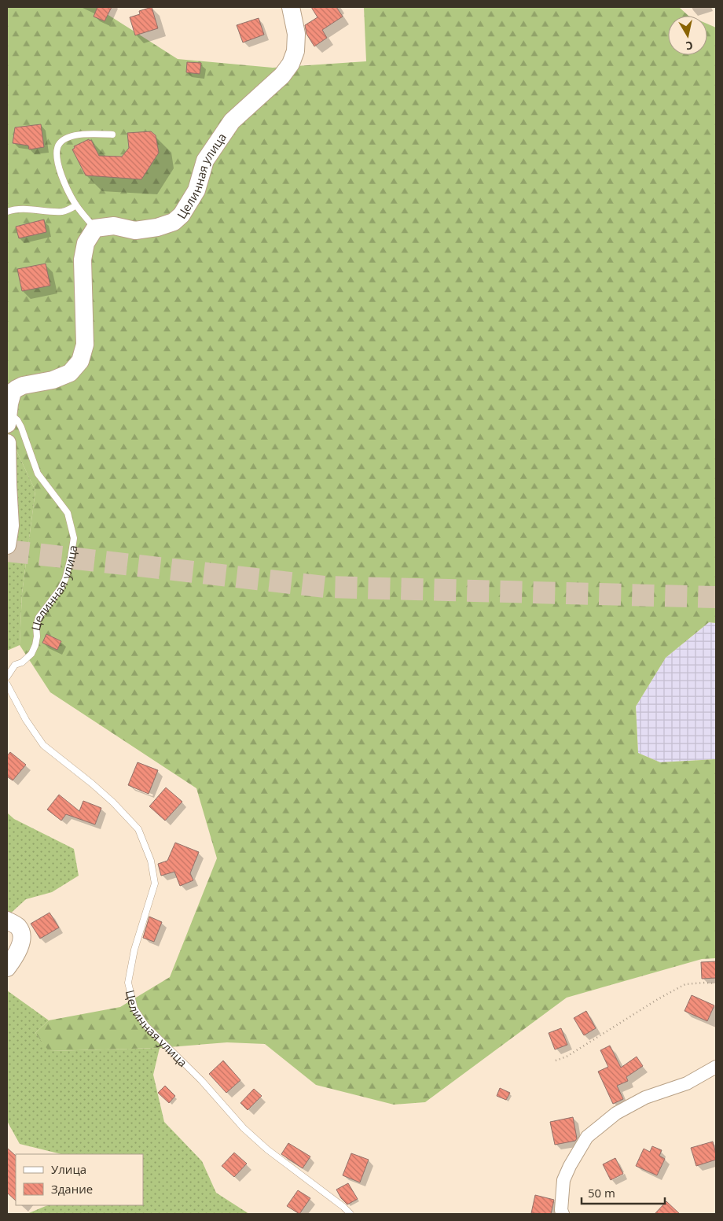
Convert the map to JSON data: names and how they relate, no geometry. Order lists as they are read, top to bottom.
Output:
{
  "streets": {
    "street": ["Целинная улица"]
  },
  "legend": ["Улица", "Здание"],
  "scale_bar": "50 m",
  "north": "bottom"
}
